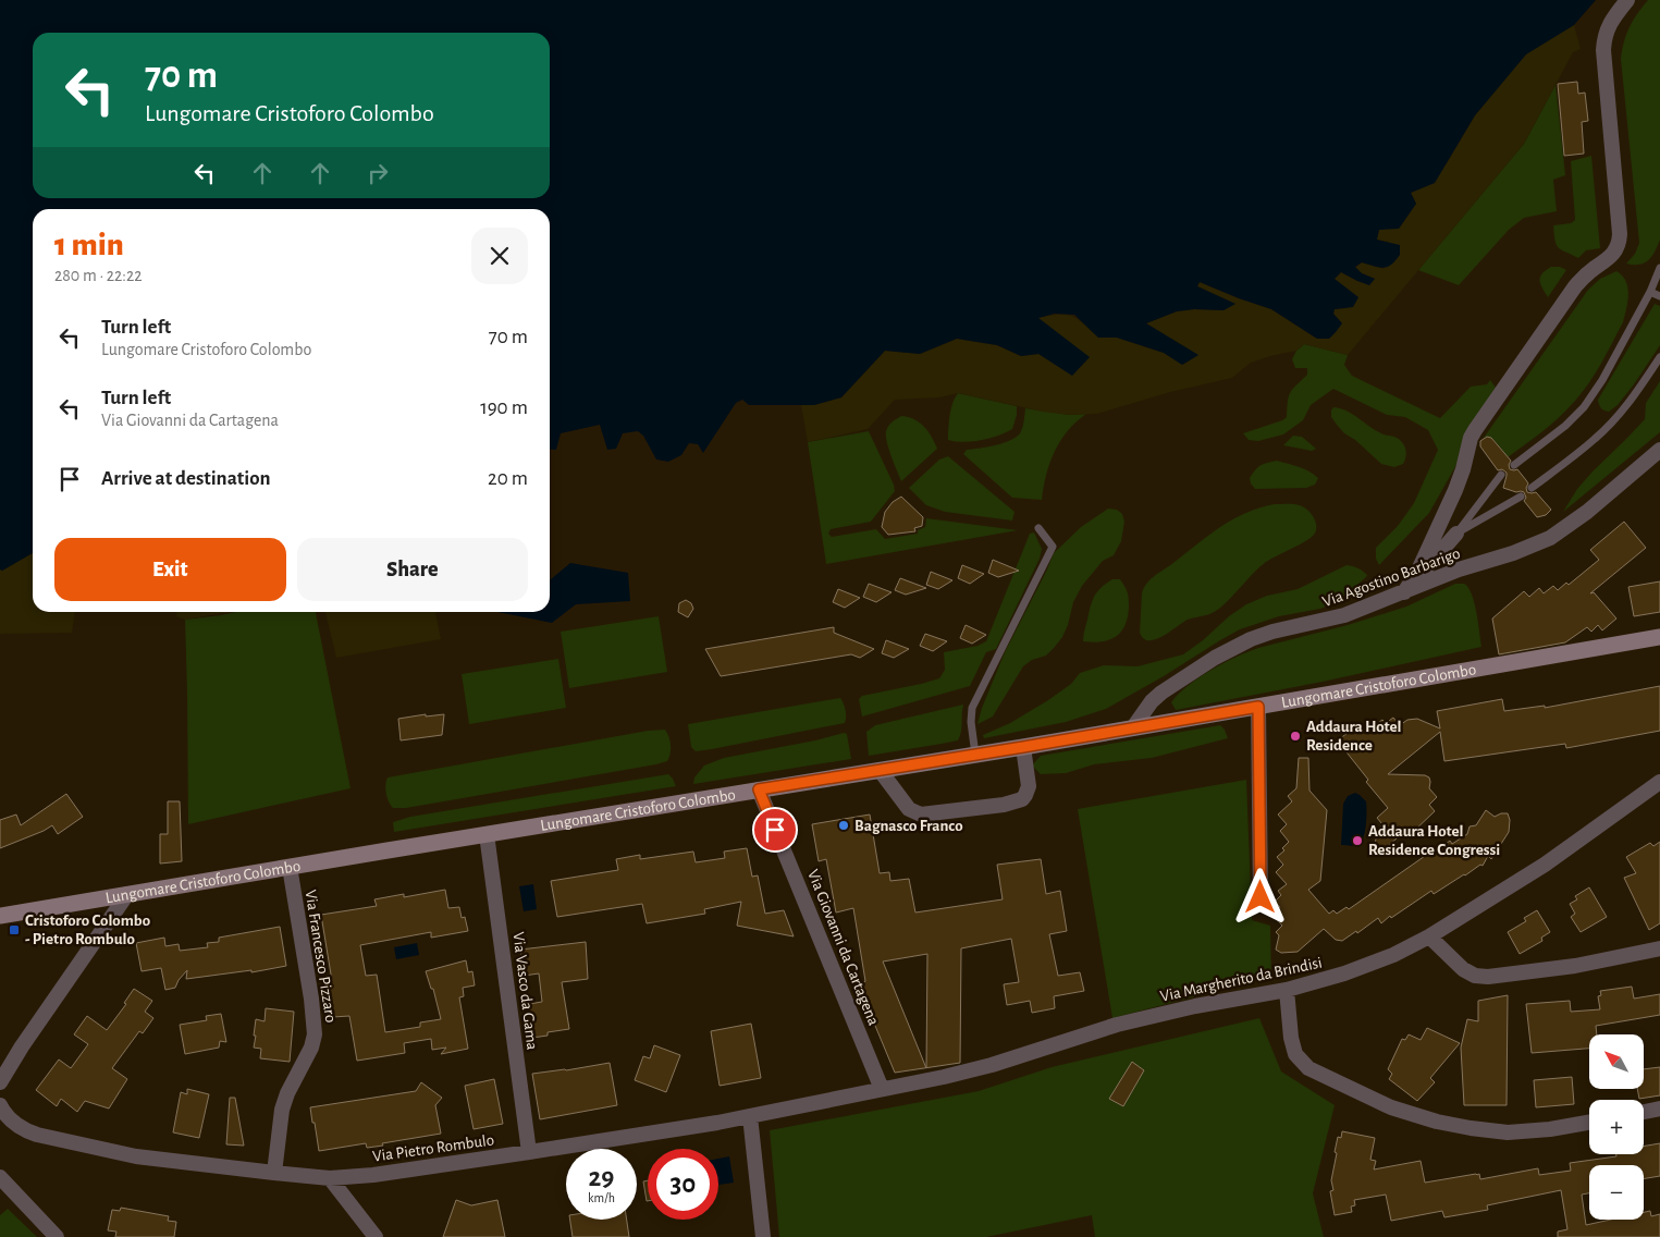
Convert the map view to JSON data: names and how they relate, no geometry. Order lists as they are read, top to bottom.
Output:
{
  "streets": {
    "main road": ["Lungomare Cristoforo Colombo"],
    "street": [
      "Via Agostino Barbarigo",
      "Via Giovanni da Cartagena",
      "Via Francesco Pizzaro",
      "Via Margherito da Brindisi",
      "Via Vasco da Gama",
      "Via Pietro Rombulo"
    ]
  },
  "crossings": [
    ["Via Agostino Barbarigo", "Lungomare Cristoforo Colombo"],
    ["Lungomare Cristoforo Colombo", "Via Giovanni da Cartagena"],
    ["Lungomare Cristoforo Colombo", "Via Francesco Pizzaro"],
    ["Lungomare Cristoforo Colombo", "Via Vasco da Gama"],
    ["Via Giovanni da Cartagena", "Via Margherito da Brindisi"],
    ["Via Giovanni da Cartagena", "Via Pietro Rombulo"],
    ["Via Francesco Pizzaro", "Via Pietro Rombulo"],
    ["Via Margherito da Brindisi", "Via Pietro Rombulo"],
    ["Via Vasco da Gama", "Via Pietro Rombulo"]
  ],
  "places": {
    "other": ["Addaura Hotel Residence", "Bagnasco Franco", "Addaura Hotel Residence Congressi"],
    "transit": ["Cristoforo Colombo - Pietro Rombulo"]
  },
  "north": "top left",
  "page": {
    "turn": ["70 m", "Lungomare Cristoforo Colombo"],
    "heading": ["1 min", "280 m · 22:22"],
    "list": [
      {
        "name": "Turn left",
        "note": "Lungomare Cristoforo Colombo",
        "value": "70 m"
      },
      {
        "name": "Turn left",
        "note": "Via Giovanni da Cartagena",
        "value": "190 m"
      },
      {
        "name": "Arrive at destination",
        "value": "20 m"
      }
    ],
    "buttons": ["Exit", "Share"],
    "map_buttons": ["+", "−"],
    "speed": "29 km/h",
    "limit": "30"
  }
}
